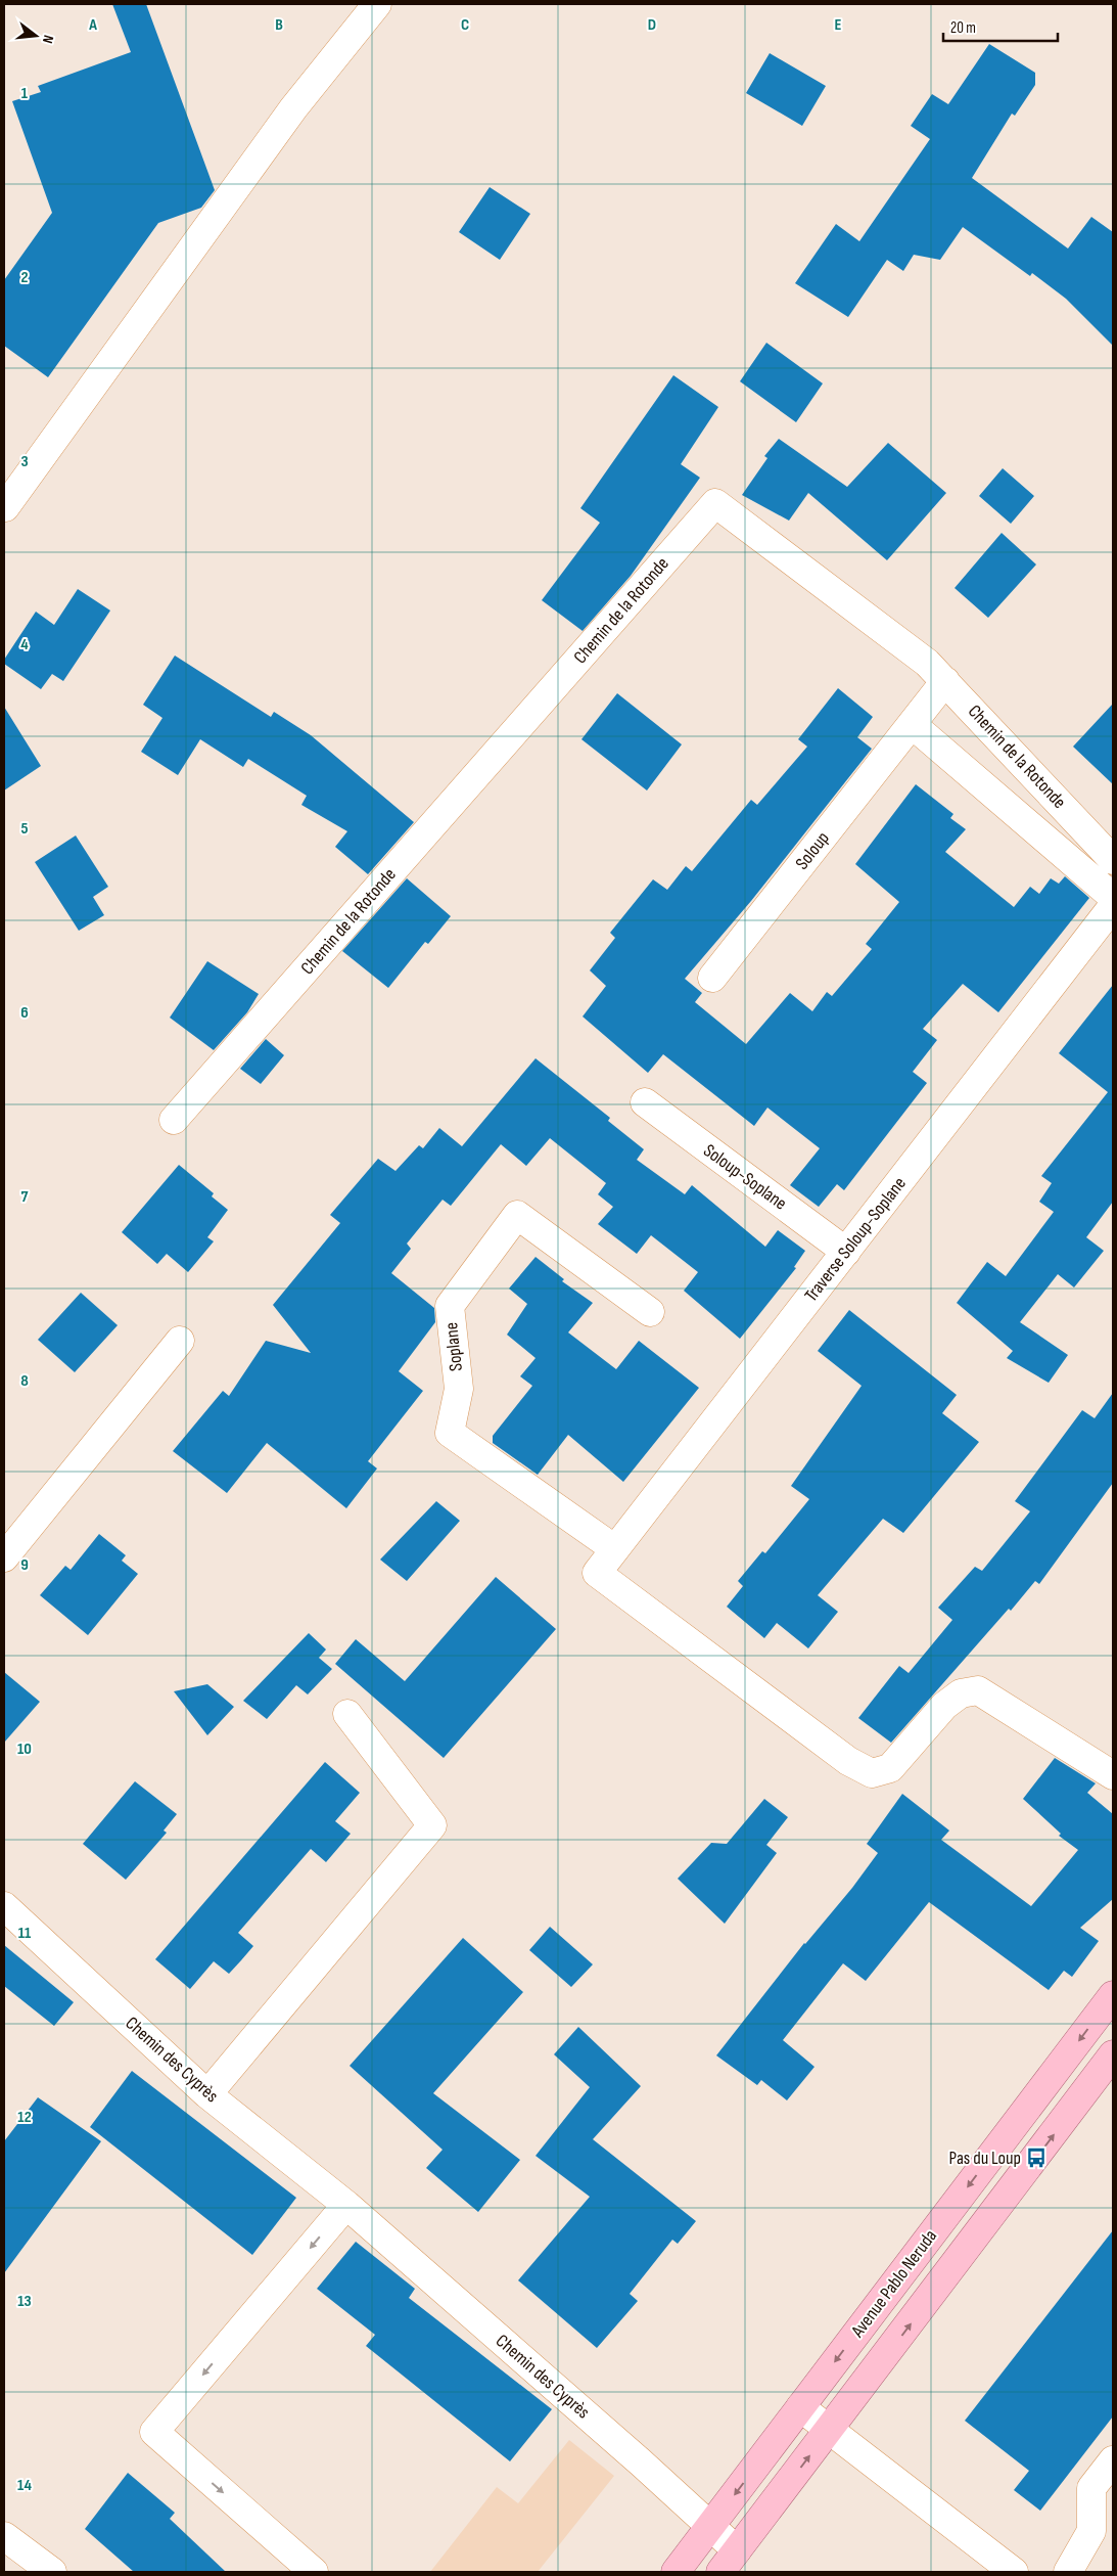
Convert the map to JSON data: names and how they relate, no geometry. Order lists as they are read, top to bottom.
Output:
{
  "streets": {
    "main road": ["Avenue Pablo Neruda"],
    "street": [
      "Chemin de la Rotonde",
      "Soloup",
      "Soloup-Soplane",
      "Traverse Soloup-Soplane",
      "Soplane",
      "Chemin des Cyprès"
    ]
  },
  "crossings": [
    ["Chemin de la Rotonde", "Soloup"],
    ["Soloup-Soplane", "Traverse Soloup-Soplane"],
    ["Traverse Soloup-Soplane", "Soplane"],
    ["Chemin des Cyprès", "Avenue Pablo Neruda"]
  ],
  "places": {
    "bus stop": ["Pas du Loup"]
  },
  "scale_bar": "20 m",
  "north": "right",
  "grid": {
    "columns": [
      "A",
      "B",
      "C",
      "D",
      "E"
    ],
    "rows": [
      "1",
      "2",
      "3",
      "4",
      "5",
      "6",
      "7",
      "8",
      "9",
      "10",
      "11",
      "12",
      "13",
      "14"
    ]
  }
}
